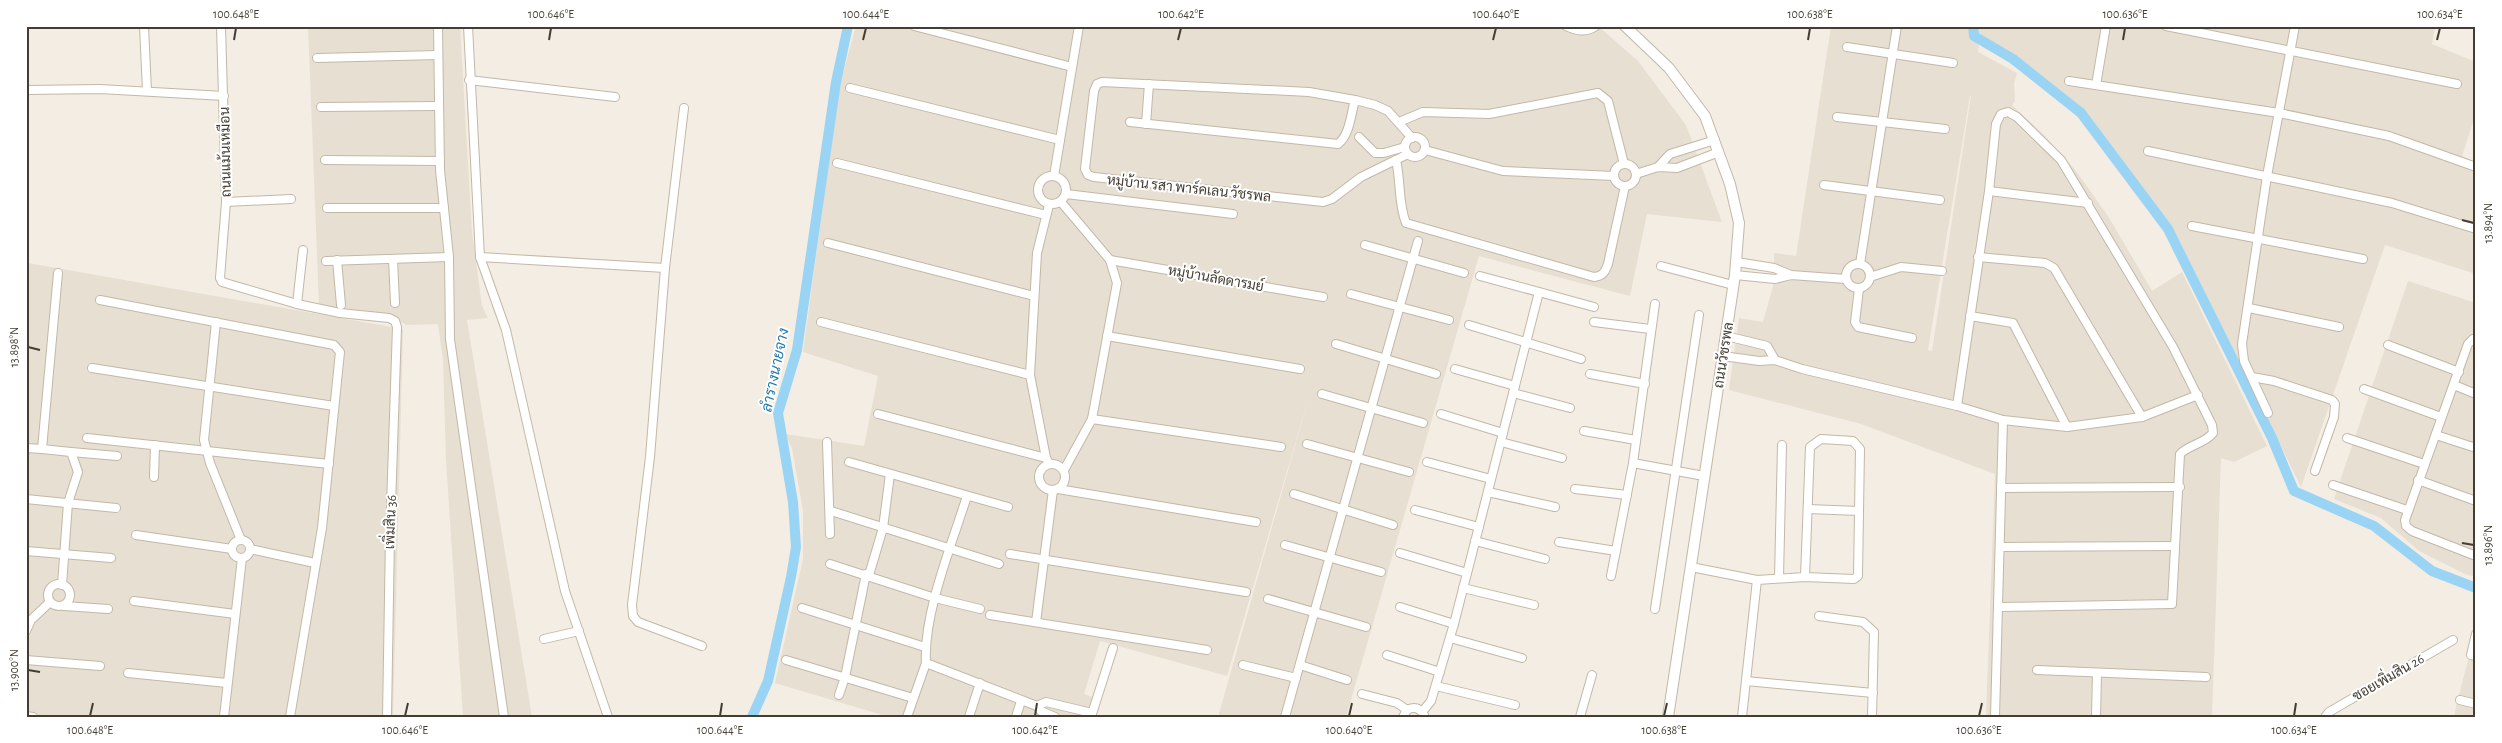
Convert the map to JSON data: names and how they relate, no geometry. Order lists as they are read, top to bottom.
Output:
{
  "streets": {
    "street": [
      "ถนนแม้นเหมือน",
      "หมู่บ้าน รสา พาร์คเลน วัชรพล",
      "หมู่บ้านลัดดารมย์",
      "ถนนวัชรพล",
      "เพิ่มสิน 36",
      "ซอยเพิ่มสิน 26"
    ]
  },
  "crossings": [
    ["ถนนแม้นเหมือน", "เพิ่มสิน 36"]
  ],
  "water": ["ลำรางนายจาง"],
  "coordinates": [
    "100.648°E",
    "100.646°E",
    "100.644°E",
    "100.642°E",
    "100.640°E",
    "100.638°E",
    "100.636°E",
    "100.634°E",
    "13.894°N",
    "13.898°N",
    "13.896°N",
    "13.900°N"
  ]
}
